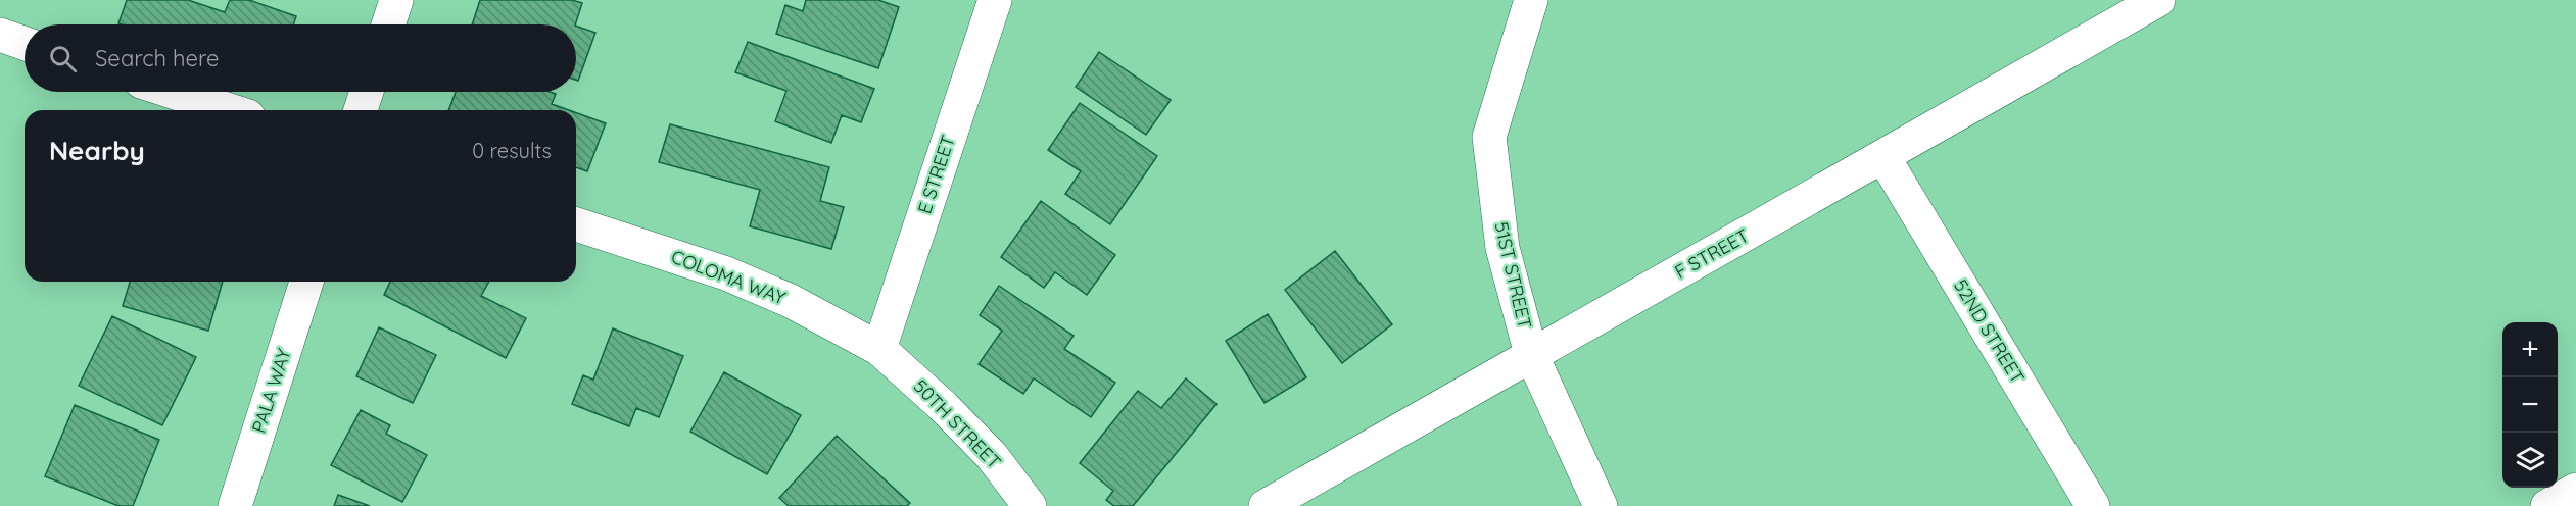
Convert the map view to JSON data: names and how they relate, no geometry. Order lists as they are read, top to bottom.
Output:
{
  "streets": {
    "street": [
      "E STREET",
      "F STREET",
      "51ST STREET",
      "COLOMA WAY",
      "52ND STREET",
      "PALA WAY",
      "50TH STREET"
    ]
  },
  "crossings": [
    ["E STREET", "COLOMA WAY"],
    ["E STREET", "50TH STREET"],
    ["F STREET", "51ST STREET"],
    ["F STREET", "52ND STREET"],
    ["COLOMA WAY", "50TH STREET"]
  ],
  "page": {
    "search": "Search here",
    "heading": ["Nearby", "0 results"],
    "map_buttons": ["+", "−"]
  }
}
